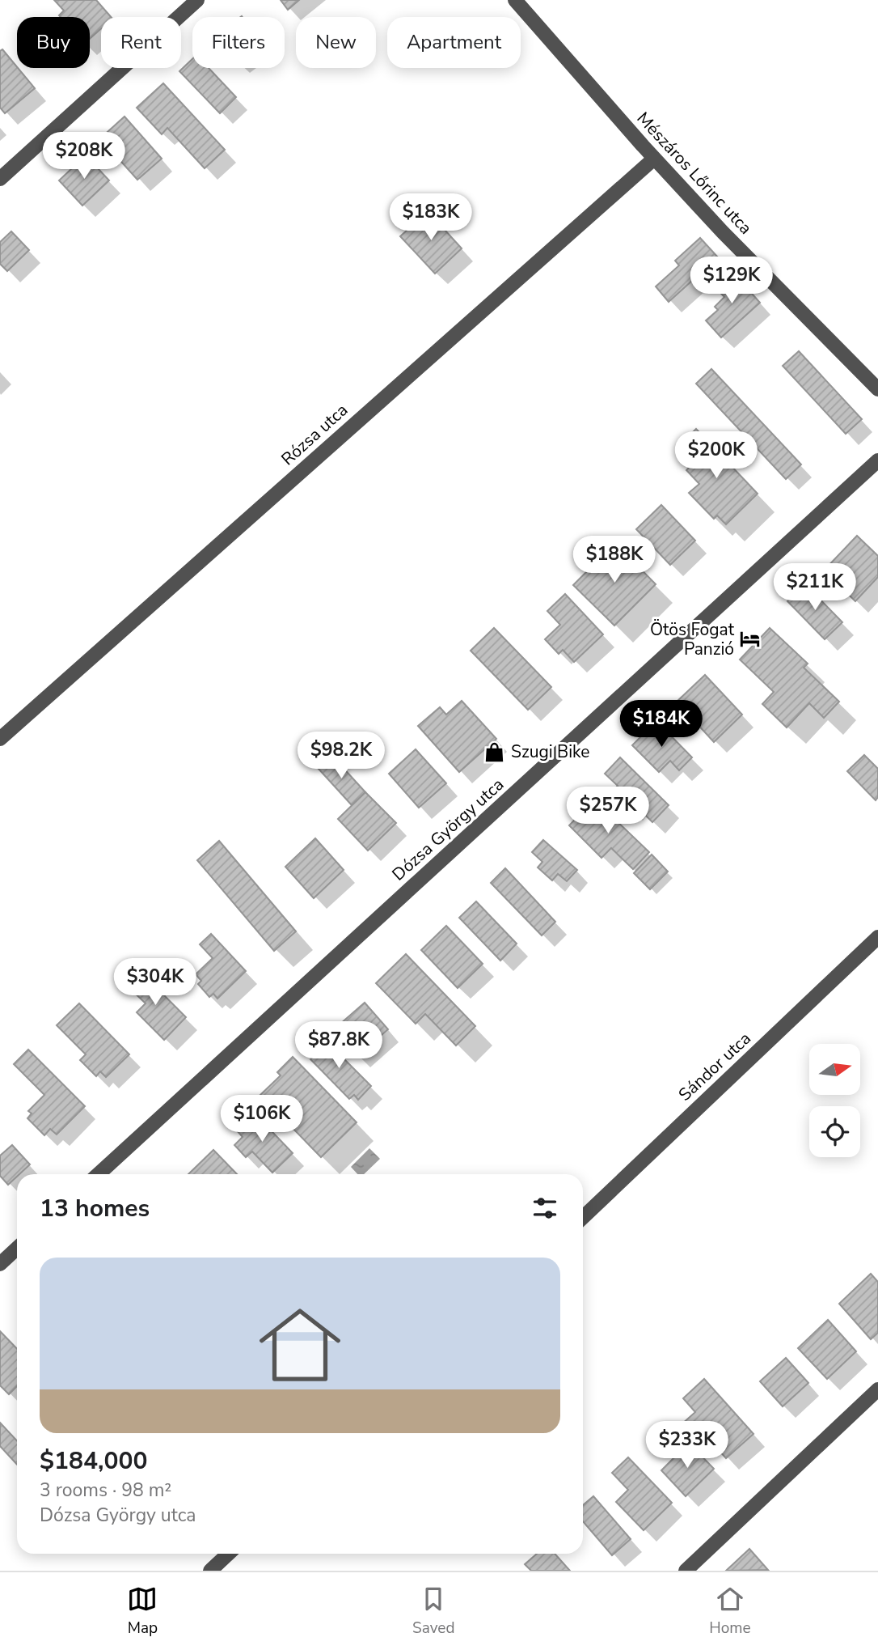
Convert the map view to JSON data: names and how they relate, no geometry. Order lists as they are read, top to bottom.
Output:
{
  "streets": {
    "street": [
      "Mészáros Lőrinc utca",
      "Rózsa utca",
      "Dózsa György utca",
      "Sándor utca"
    ]
  },
  "crossings": [
    ["Mészáros Lőrinc utca", "Rózsa utca"]
  ],
  "places": {
    "hotel": ["Ötös Fogat Panzió"],
    "shop": ["Szugi Bike"]
  },
  "north": "right",
  "page": {
    "chip": [
      "Buy",
      "Rent",
      "Filters",
      "New",
      "Apartment"
    ],
    "price": [
      "$208K",
      "$183K",
      "$129K",
      "$200K",
      "$188K",
      "$211K",
      "$184K",
      "$98.2K",
      "$257K",
      "$304K",
      "$87.8K",
      "$106K",
      "$233K"
    ],
    "heading": "13 homes",
    "list": [
      {
        "name": "$184,000",
        "note": "3 rooms · 98 m² · Dózsa György utca"
      }
    ],
    "tabs": ["Map", "Saved", "Home"]
  }
}
